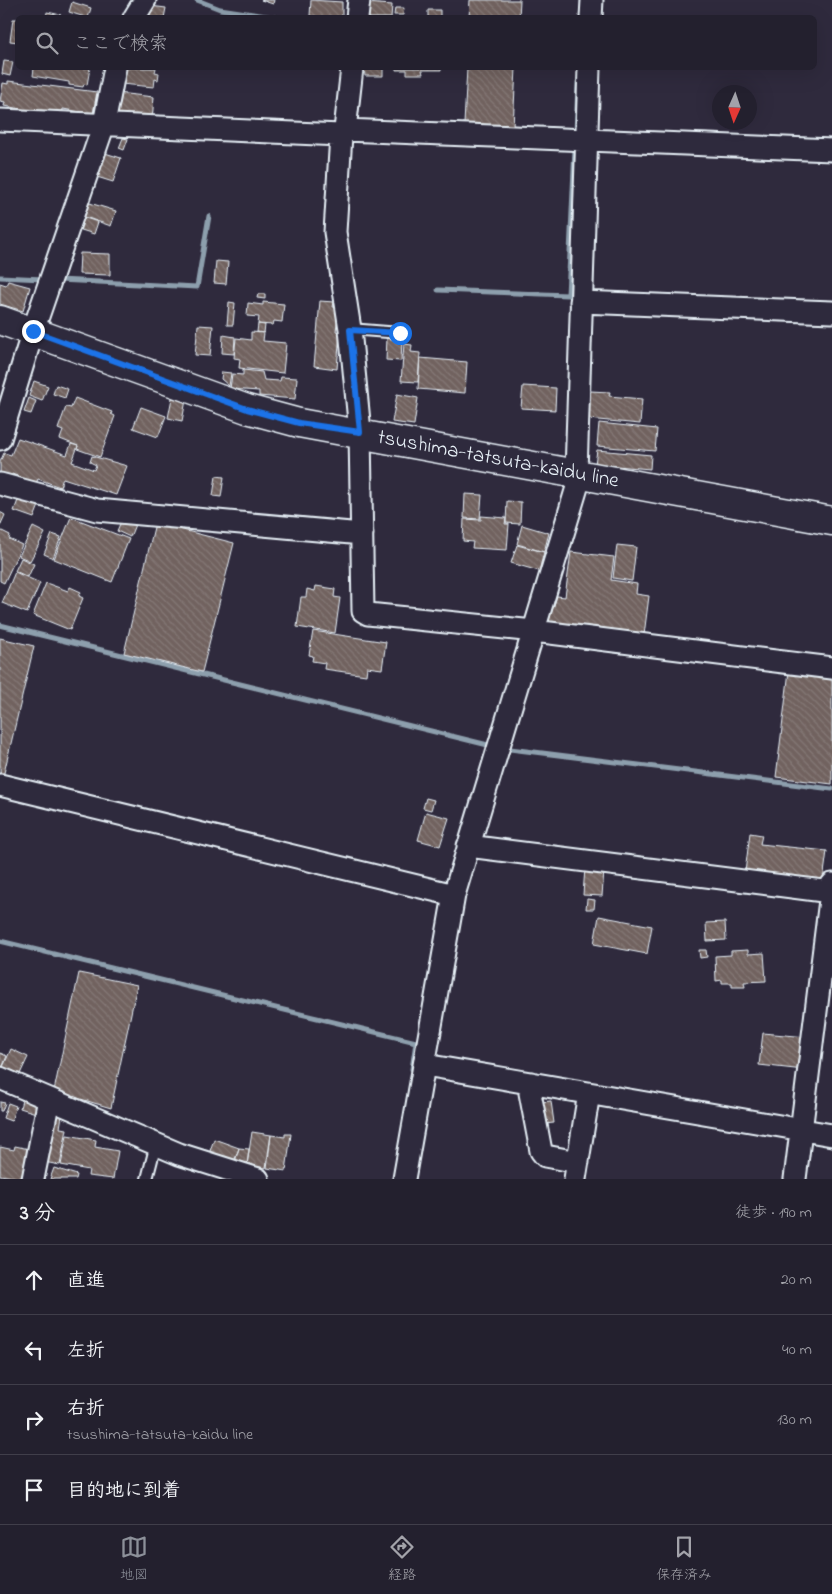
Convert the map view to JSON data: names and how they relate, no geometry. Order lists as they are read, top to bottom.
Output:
{
  "streets": {
    "main road": ["tsushima-tatsuta-kaidu line"]
  },
  "north": "bottom",
  "page": {
    "search": "ここで検索",
    "heading": ["3 分", "徒歩 · 190 m"],
    "list": [
      ["直進", "20 m"],
      ["左折", "40 m"],
      ["右折", "tsushima-tatsuta-kaidu line", "130 m"],
      "目的地に到着"
    ],
    "nav": ["地図", "経路", "保存済み"]
  }
}
